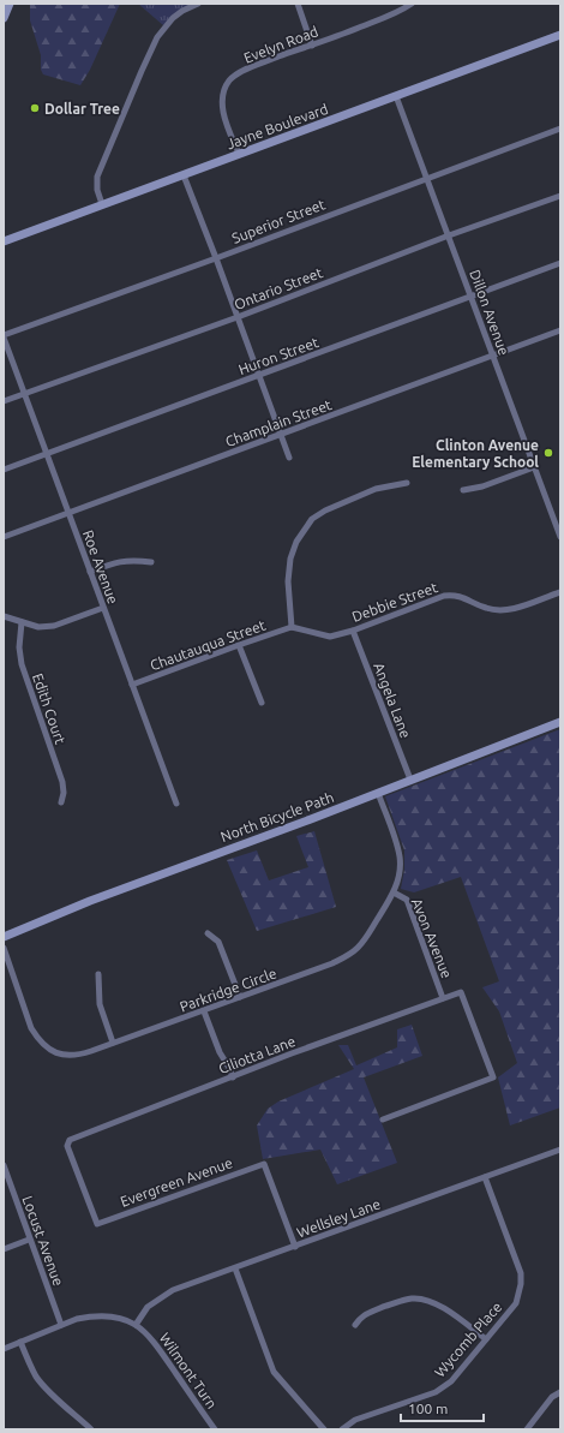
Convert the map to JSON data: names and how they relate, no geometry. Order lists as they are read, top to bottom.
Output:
{
  "streets": {
    "street": [
      "Evelyn Road",
      "Jayne Boulevard",
      "Superior Street",
      "Ontario Street",
      "Dillon Avenue",
      "Huron Street",
      "Champlain Street",
      "Roe Avenue",
      "Debbie Street",
      "Chautauqua Street",
      "Angela Lane",
      "Edith Court",
      "North Bicycle Path",
      "Avon Avenue",
      "Parkridge Circle",
      "Ciliotta Lane",
      "Evergreen Avenue",
      "Wellsley Lane",
      "Locust Avenue",
      "Wycomb Place",
      "Wilmont Turn"
    ]
  },
  "crossings": [
    ["Evelyn Road", "Jayne Boulevard"],
    ["Jayne Boulevard", "Dillon Avenue"],
    ["Superior Street", "Dillon Avenue"],
    ["Superior Street", "Roe Avenue"],
    ["Ontario Street", "Dillon Avenue"],
    ["Ontario Street", "Roe Avenue"],
    ["Dillon Avenue", "Huron Street"],
    ["Dillon Avenue", "Champlain Street"],
    ["Huron Street", "Roe Avenue"],
    ["Champlain Street", "Roe Avenue"],
    ["Roe Avenue", "Chautauqua Street"],
    ["Debbie Street", "Chautauqua Street"],
    ["Debbie Street", "Angela Lane"],
    ["Angela Lane", "North Bicycle Path"],
    ["North Bicycle Path", "Parkridge Circle"],
    ["Avon Avenue", "Parkridge Circle"],
    ["Avon Avenue", "Ciliotta Lane"],
    ["Ciliotta Lane", "Evergreen Avenue"],
    ["Evergreen Avenue", "Wellsley Lane"],
    ["Wellsley Lane", "Wycomb Place"],
    ["Wellsley Lane", "Wilmont Turn"],
    ["Locust Avenue", "Wilmont Turn"]
  ],
  "places": ["Dollar Tree", "Clinton Avenue Elementary School"],
  "scale_bar": "100 m"
}
